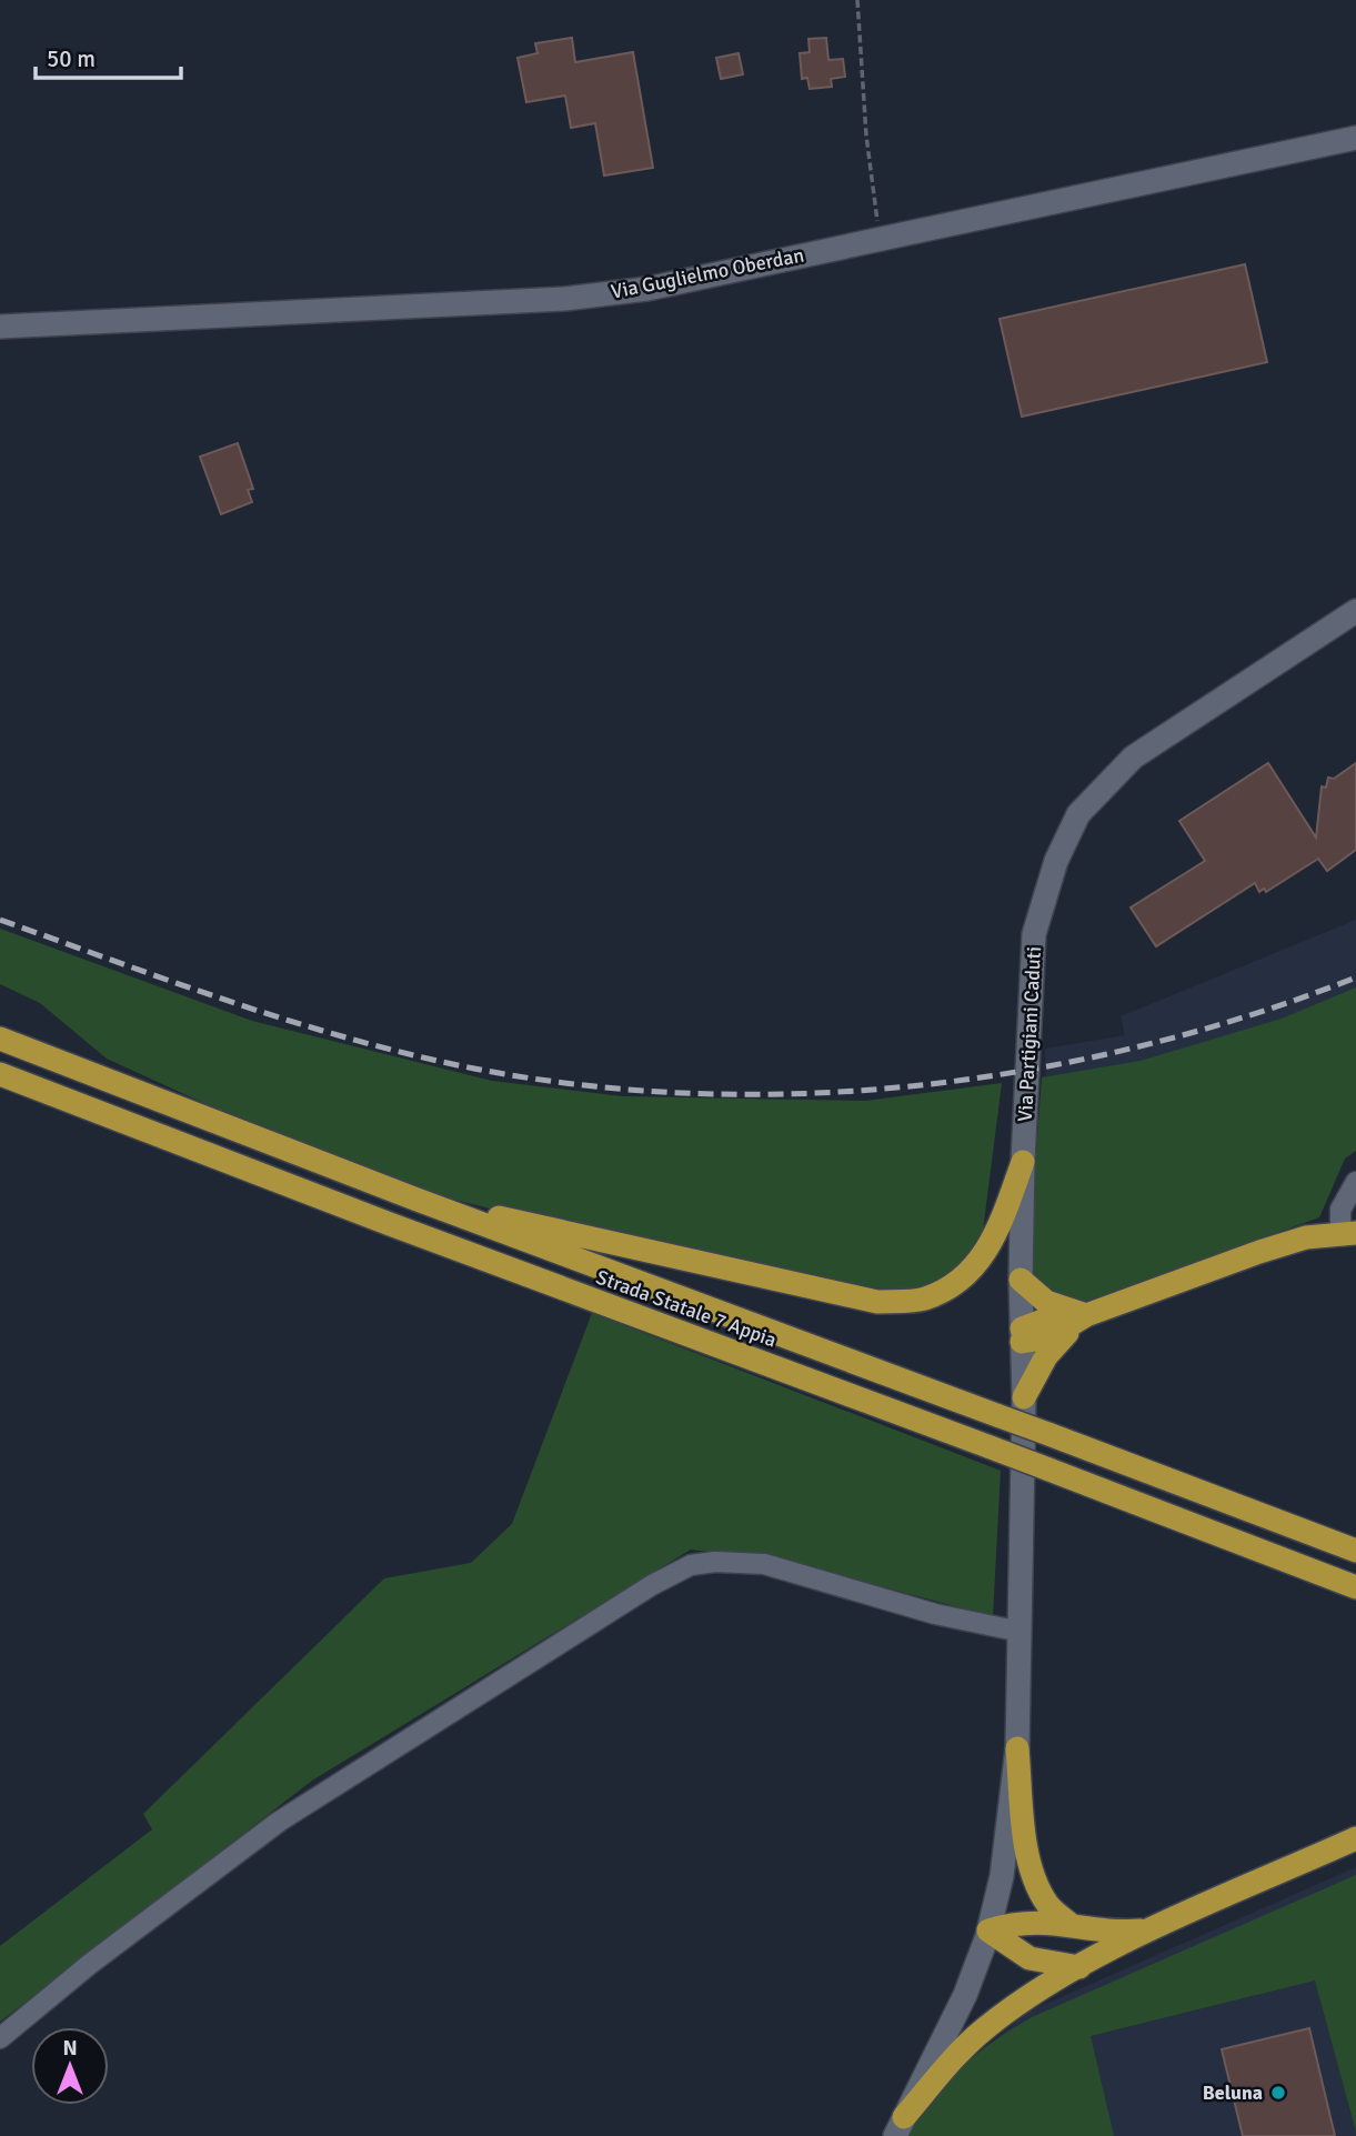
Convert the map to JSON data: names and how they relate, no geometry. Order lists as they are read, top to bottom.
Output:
{
  "streets": {
    "highway": ["Strada Statale 7 Appia"],
    "main road": ["Via Guglielmo Oberdan", "Via Partigiani Caduti"]
  },
  "places": ["Beluna"],
  "scale_bar": "50 m",
  "north": "top"
}
